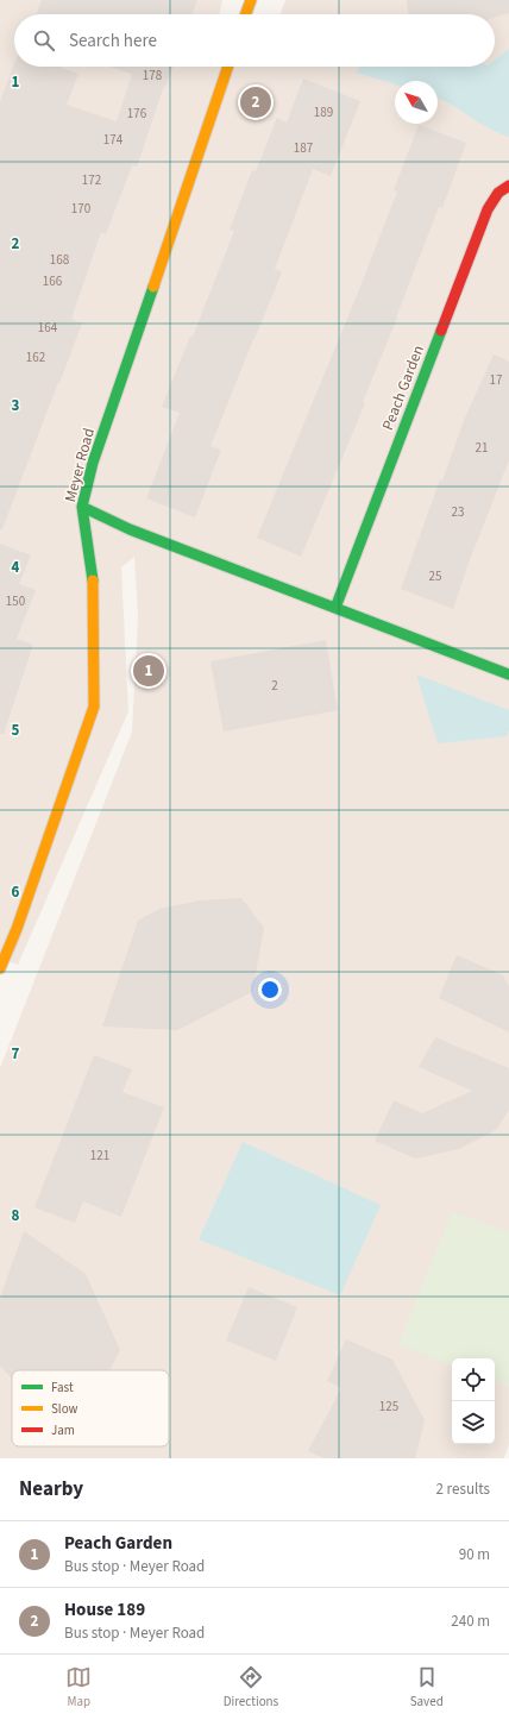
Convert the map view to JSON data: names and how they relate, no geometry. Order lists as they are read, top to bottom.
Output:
{
  "streets": {
    "street": ["Peach Garden", "Meyer Road"]
  },
  "house_numbers": [
    "178",
    "189",
    "176",
    "174",
    "187",
    "172",
    "170",
    "168",
    "166",
    "164",
    "162",
    "17",
    "21",
    "23",
    "25",
    "150",
    "2",
    "121",
    "125"
  ],
  "legend": ["Fast", "Slow", "Jam"],
  "north": "top left",
  "page": {
    "search": "Search here",
    "pins": ["2", "1"],
    "heading": ["Nearby", "2 results"],
    "list": [
      {
        "mark": "1",
        "name": "Peach Garden",
        "note": "Bus stop · Meyer Road",
        "value": "90 m"
      },
      {
        "mark": "2",
        "name": "House 189",
        "note": "Bus stop · Meyer Road",
        "value": "240 m"
      }
    ],
    "nav": ["Map", "Directions", "Saved"]
  },
  "grid": {
    "rows": [
      "1",
      "2",
      "3",
      "4",
      "5",
      "6",
      "7",
      "8"
    ]
  }
}
